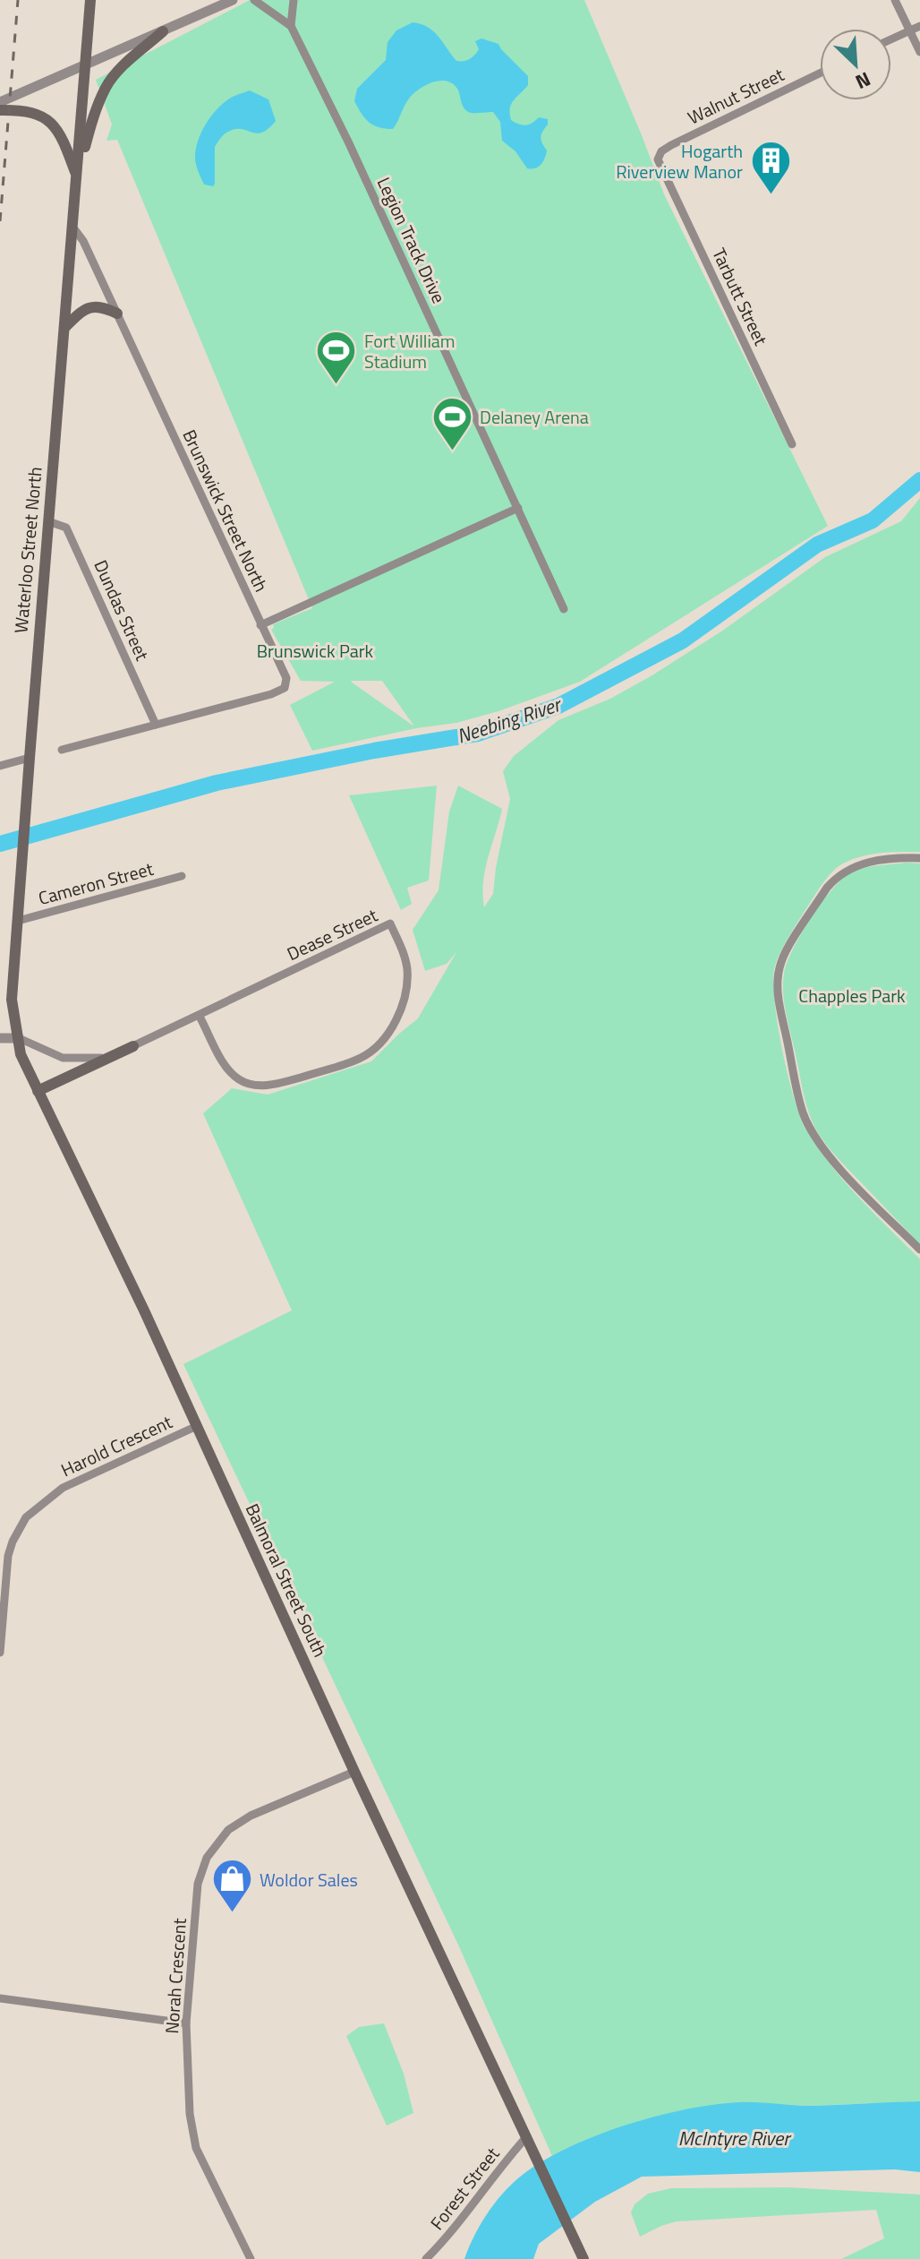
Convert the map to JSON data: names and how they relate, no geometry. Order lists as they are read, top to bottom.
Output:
{
  "streets": {
    "main road": ["Waterloo Street North", "Balmoral Street South"],
    "street": [
      "Walnut Street",
      "Legion Track Drive",
      "Tarbutt Street",
      "Brunswick Street North",
      "Dundas Street",
      "Cameron Street",
      "Dease Street",
      "Harold Crescent",
      "Norah Crescent",
      "Forest Street"
    ]
  },
  "crossings": [
    ["Walnut Street", "Tarbutt Street"],
    ["Brunswick Street North", "Waterloo Street North"],
    ["Brunswick Street North", "Dundas Street"],
    ["Waterloo Street North", "Dundas Street"],
    ["Waterloo Street North", "Cameron Street"],
    ["Waterloo Street North", "Dease Street"],
    ["Waterloo Street North", "Balmoral Street South"],
    ["Dease Street", "Balmoral Street South"],
    ["Harold Crescent", "Balmoral Street South"],
    ["Balmoral Street South", "Norah Crescent"],
    ["Balmoral Street South", "Forest Street"]
  ],
  "water": ["Neebing River", "McIntyre River"],
  "parks": ["Brunswick Park", "Chapples Park"],
  "places": {
    "building": ["Hogarth Riverview Manor"],
    "sports": ["Fort William Stadium", "Delaney Arena"],
    "shop": ["Woldor Sales"]
  },
  "north": "bottom right"
}
